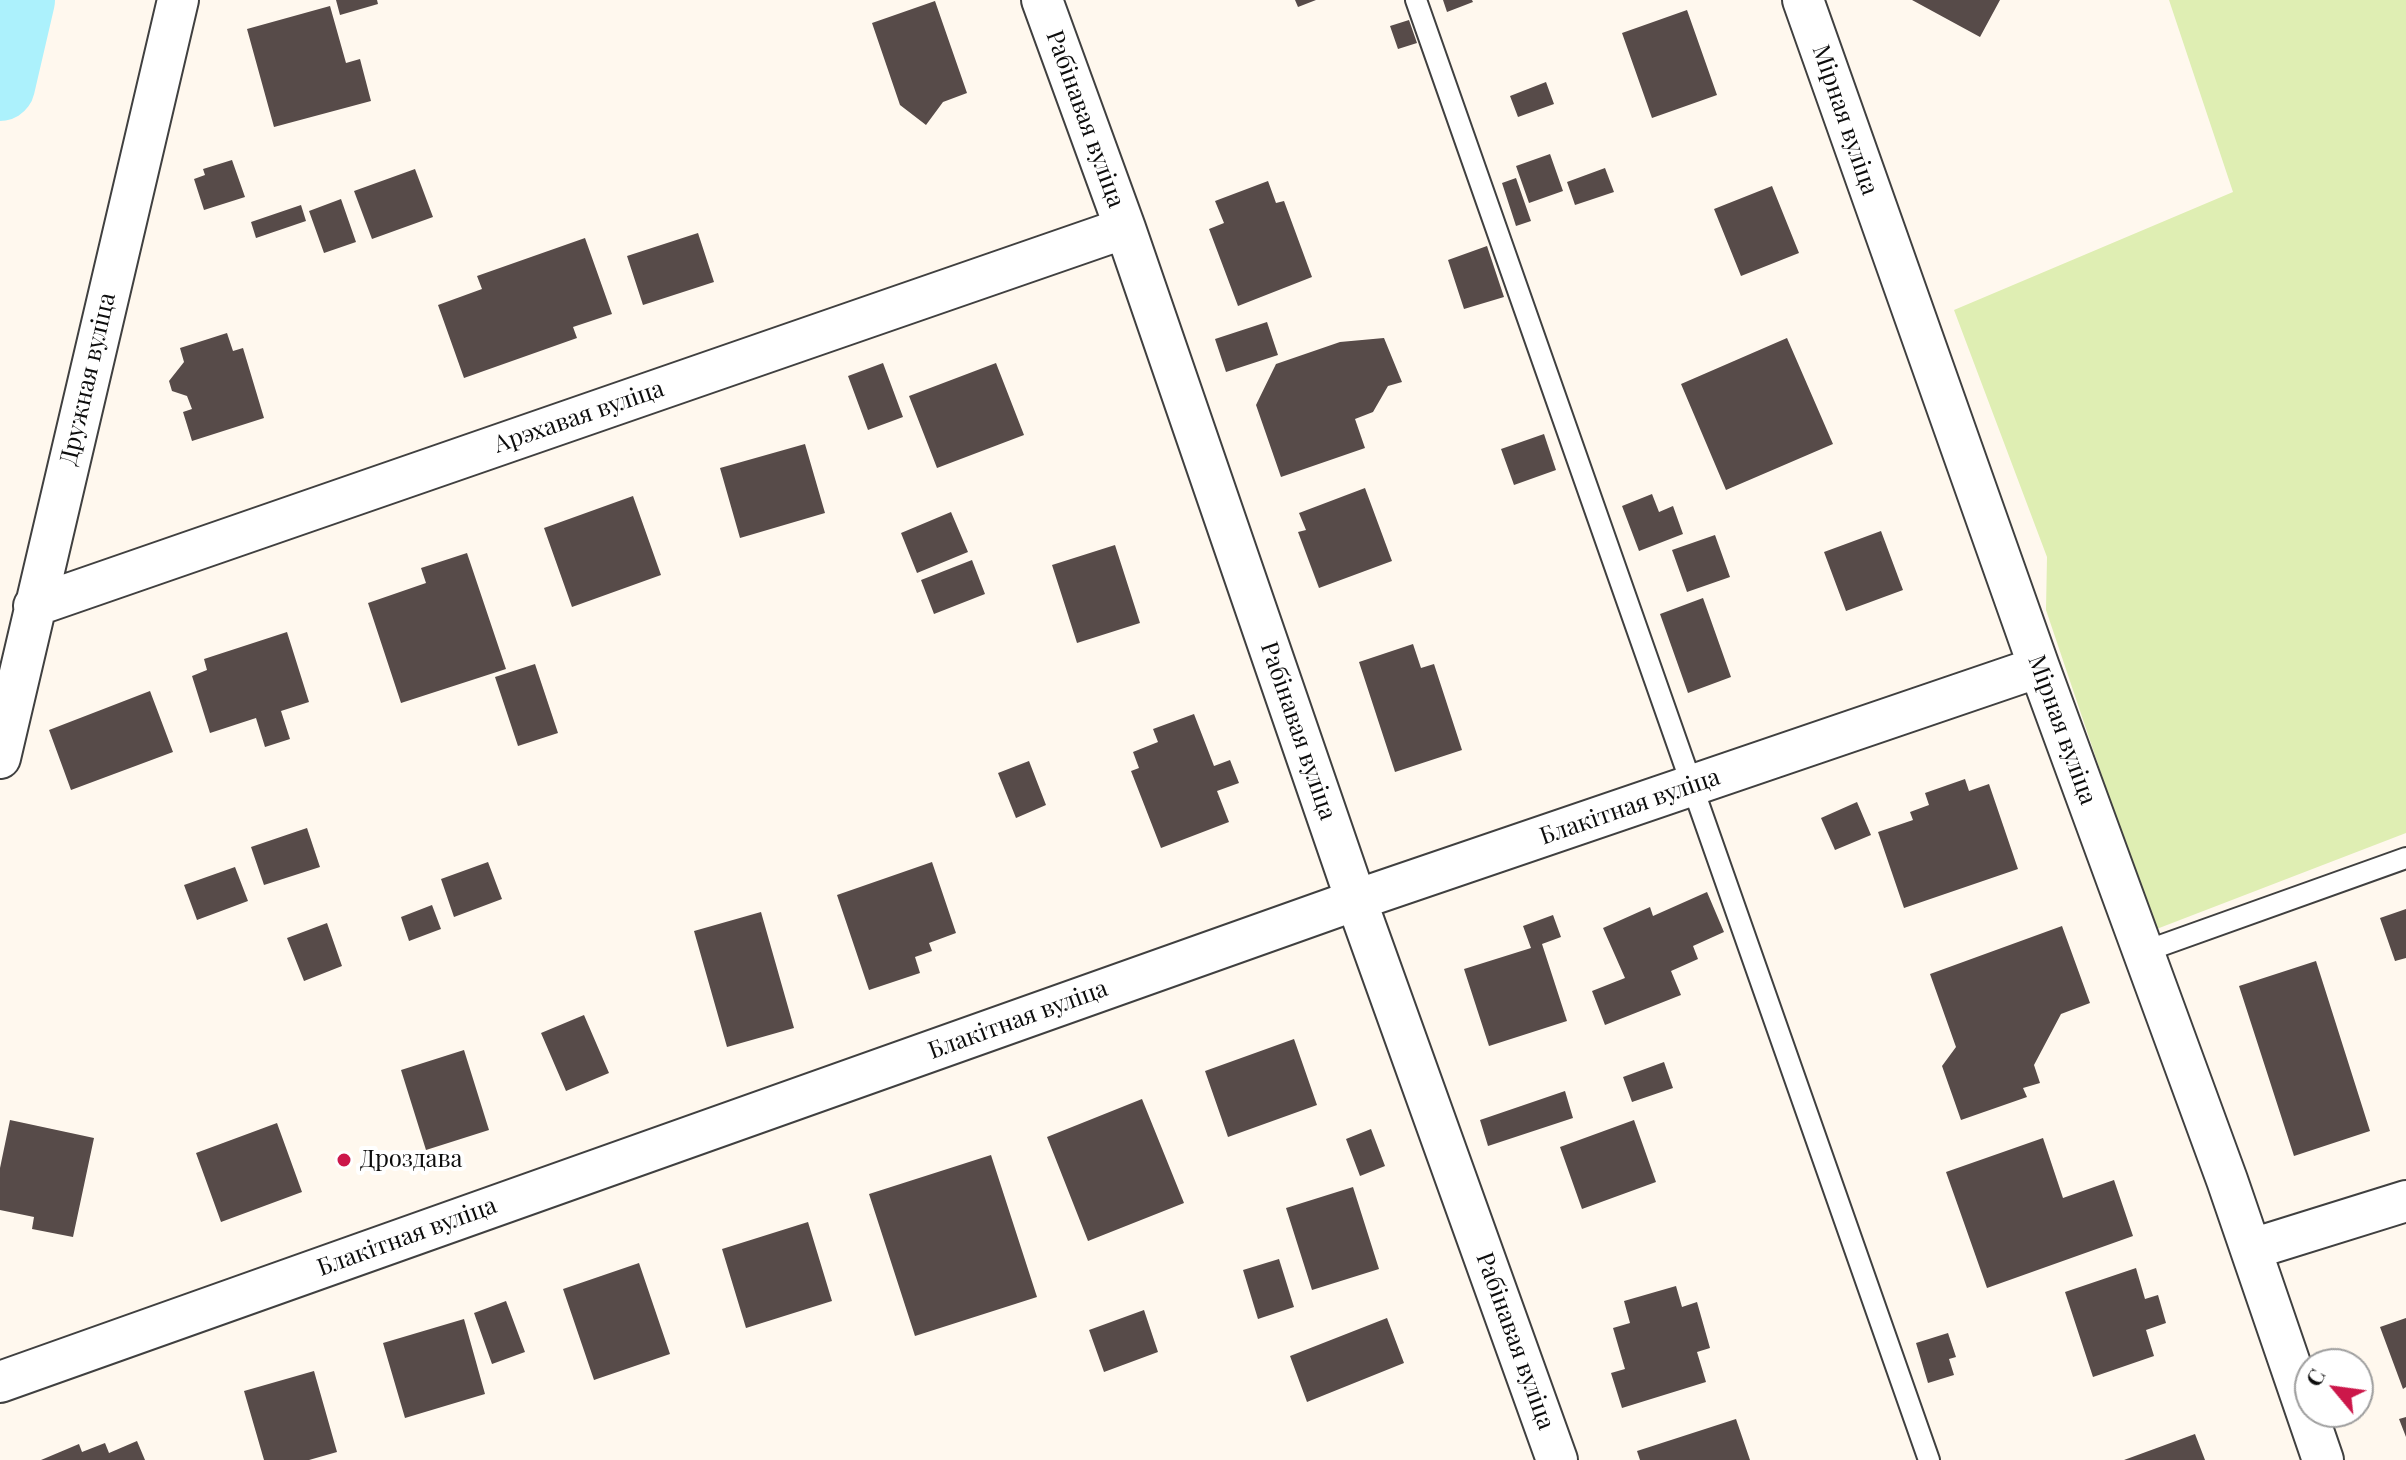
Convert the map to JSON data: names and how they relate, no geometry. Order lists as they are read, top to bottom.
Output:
{
  "streets": {
    "street": [
      "Рабінавая вуліца",
      "Мірная вуліца",
      "Дружная вуліца",
      "Арэхавая вуліца",
      "Блакітная вуліца"
    ]
  },
  "crossings": [
    ["Рабінавая вуліца", "Арэхавая вуліца"],
    ["Рабінавая вуліца", "Блакітная вуліца"],
    ["Мірная вуліца", "Блакітная вуліца"],
    ["Дружная вуліца", "Арэхавая вуліца"]
  ],
  "places": ["Дроздава"],
  "north": "top left"
}
